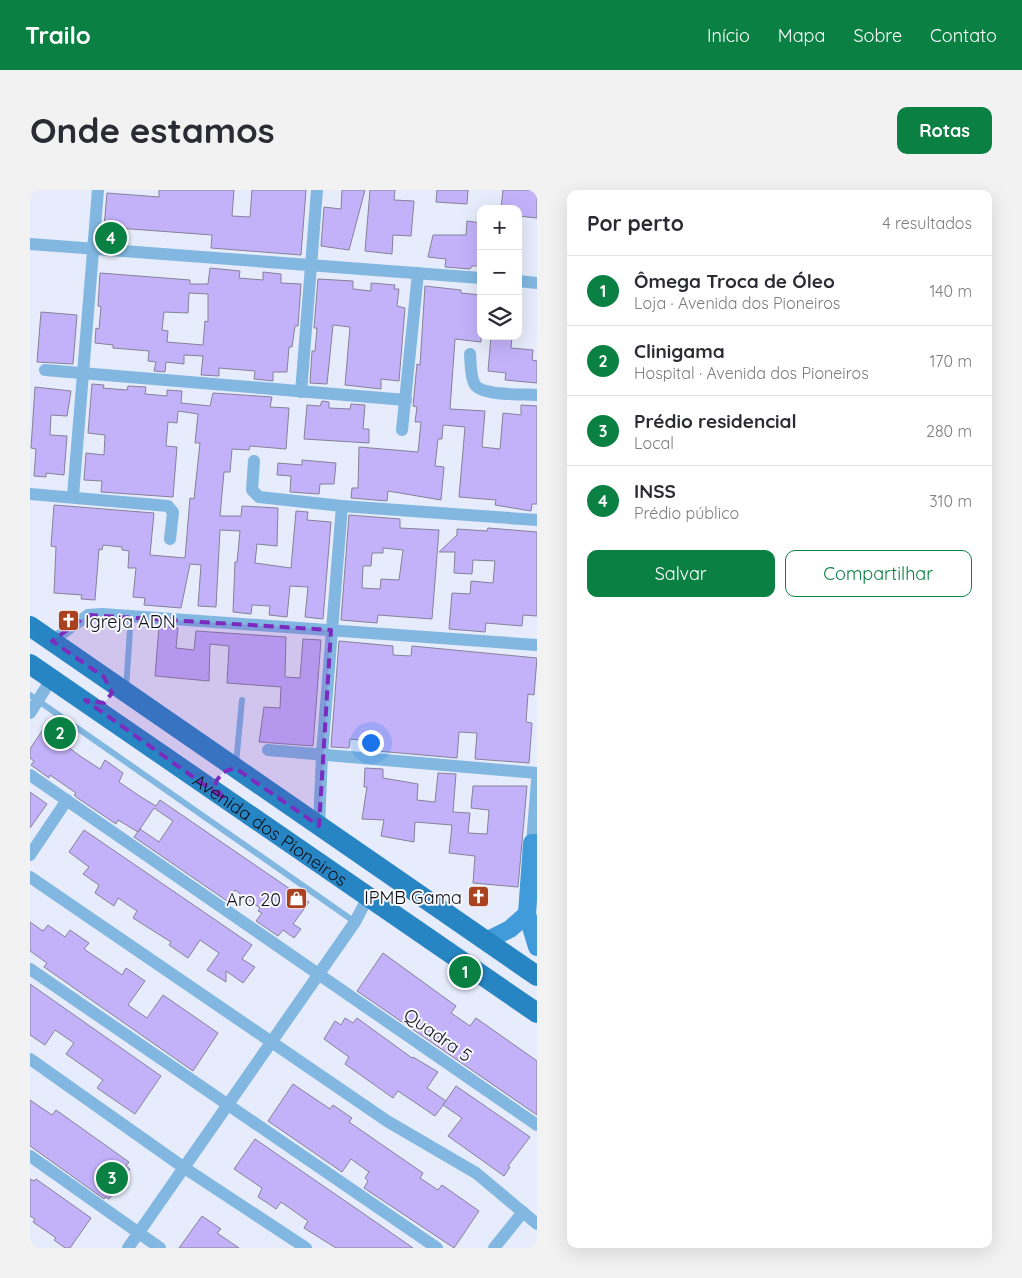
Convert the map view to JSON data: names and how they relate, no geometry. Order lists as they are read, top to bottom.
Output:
{
  "streets": {
    "main road": ["Avenida dos Pioneiros"],
    "street": ["Quadra 5"]
  },
  "places": {
    "church": ["Igreja ADN", "IPMB Gama"],
    "shop": ["Aro 20"]
  },
  "page": {
    "header": "Trailo",
    "nav": [
      "Início",
      "Mapa",
      "Sobre",
      "Contato"
    ],
    "buttons": [
      "Rotas",
      ["Salvar", "Compartilhar"]
    ],
    "title": "Onde estamos",
    "heading": ["Por perto", "4 resultados"],
    "map_buttons": ["+", "−"],
    "pins": [
      "4",
      "2",
      "1",
      "3"
    ],
    "list": [
      {
        "mark": "1",
        "name": "Ômega Troca de Óleo",
        "note": "Loja · Avenida dos Pioneiros",
        "value": "140 m"
      },
      {
        "mark": "2",
        "name": "Clinigama",
        "note": "Hospital · Avenida dos Pioneiros",
        "value": "170 m"
      },
      {
        "mark": "3",
        "name": "Prédio residencial",
        "note": "Local",
        "value": "280 m"
      },
      {
        "mark": "4",
        "name": "INSS",
        "note": "Prédio público",
        "value": "310 m"
      }
    ]
  }
}
